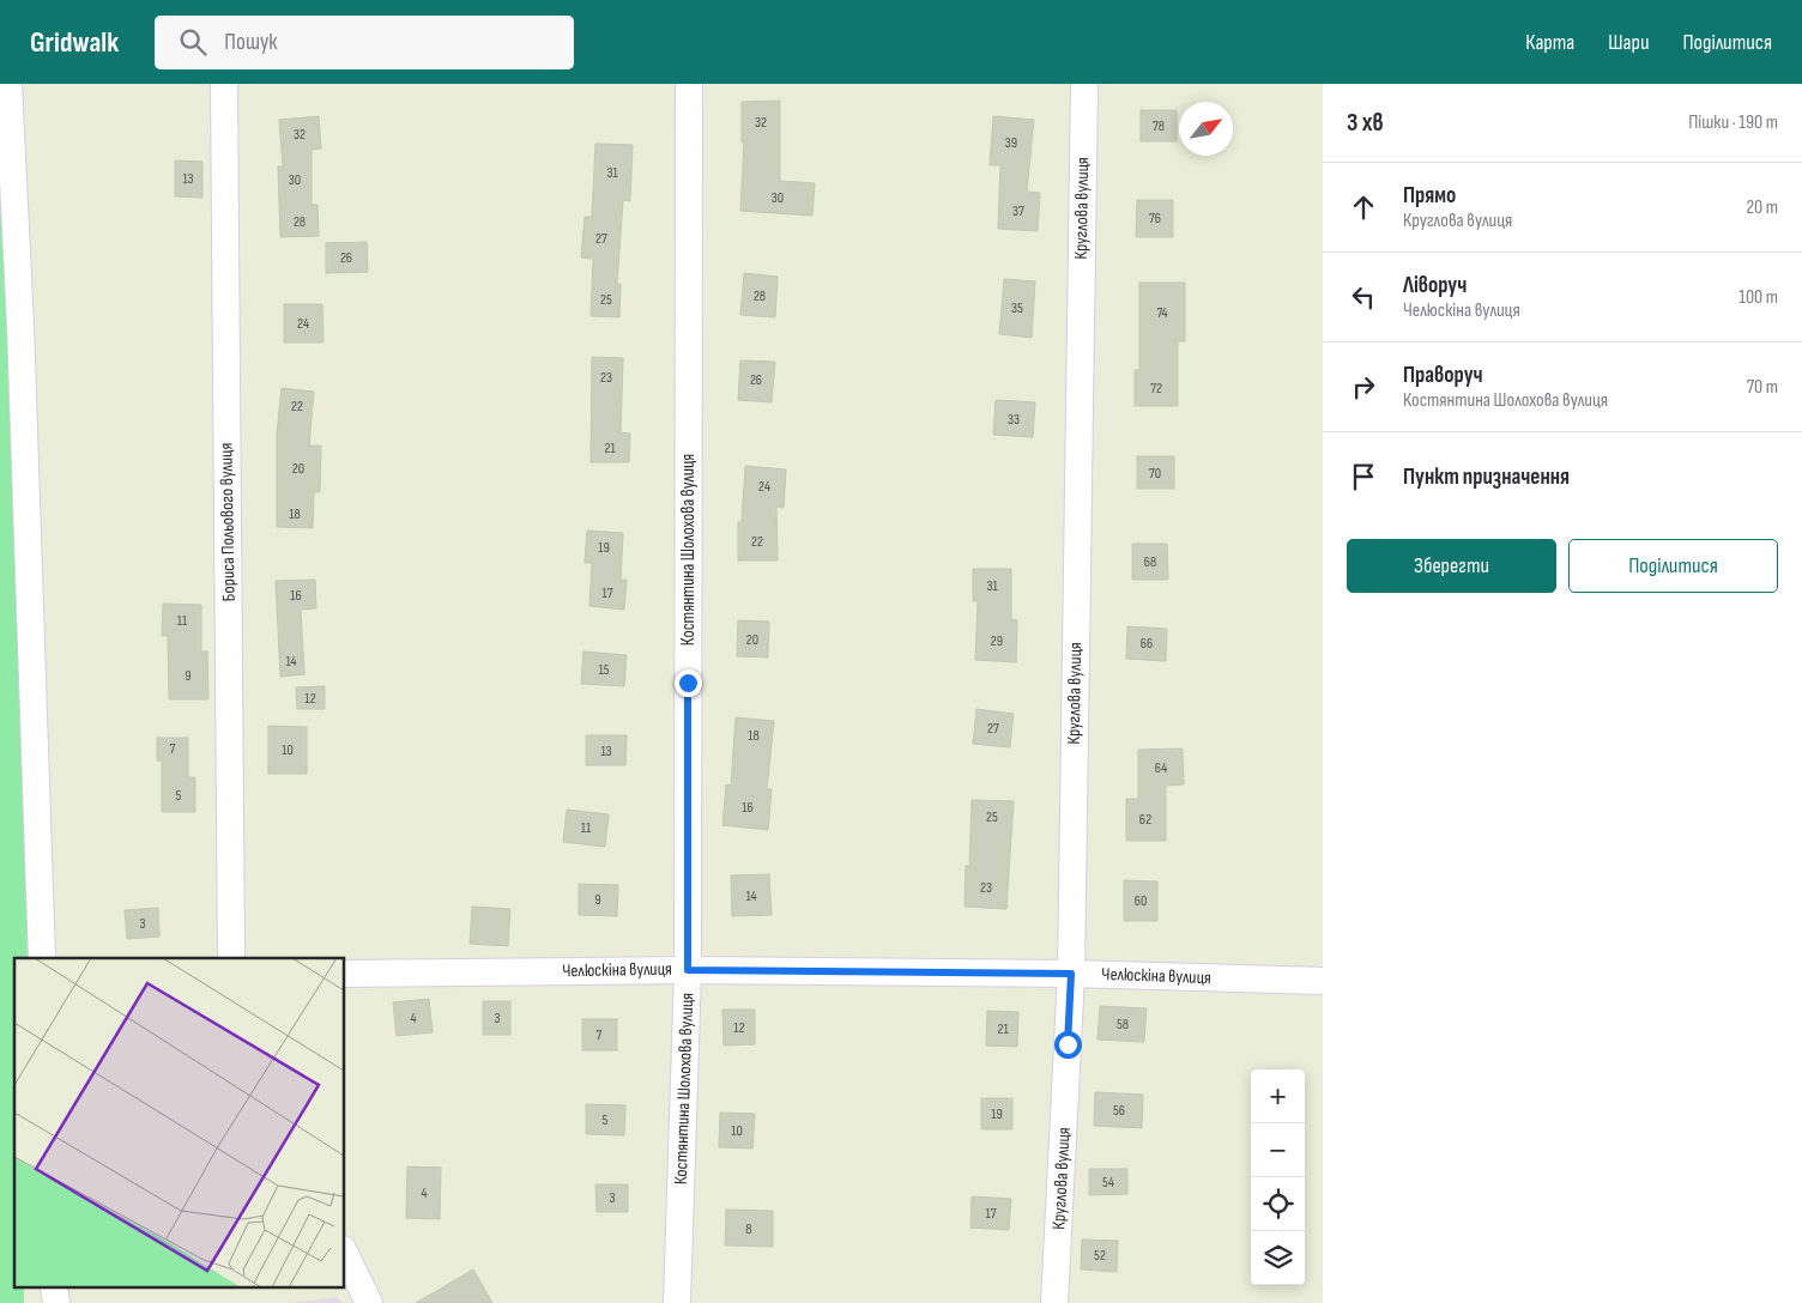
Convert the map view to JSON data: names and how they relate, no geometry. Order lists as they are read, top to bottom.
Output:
{
  "streets": {
    "street": [
      "Круглова вулиця",
      "Бориса Польового вулиця",
      "Костянтина Шолохова вулиця",
      "Челюскіна вулиця"
    ]
  },
  "crossings": [
    ["Круглова вулиця", "Челюскіна вулиця"],
    ["Костянтина Шолохова вулиця", "Челюскіна вулиця"]
  ],
  "house_numbers": [
    "32",
    "78",
    "32",
    "39",
    "31",
    "13",
    "30",
    "30",
    "37",
    "76",
    "28",
    "27",
    "26",
    "28",
    "25",
    "35",
    "74",
    "24",
    "23",
    "26",
    "72",
    "22",
    "33",
    "21",
    "20",
    "70",
    "24",
    "18",
    "22",
    "19",
    "68",
    "31",
    "17",
    "16",
    "11",
    "20",
    "29",
    "66",
    "14",
    "15",
    "9",
    "12",
    "27",
    "18",
    "7",
    "10",
    "13",
    "64",
    "5",
    "16",
    "25",
    "62",
    "11",
    "23",
    "14",
    "9",
    "60",
    "3",
    "4",
    "3",
    "58",
    "12",
    "21",
    "7",
    "56",
    "19",
    "5",
    "10",
    "54",
    "4",
    "3",
    "17",
    "8",
    "52"
  ],
  "north": "top right",
  "page": {
    "header": "Gridwalk",
    "search": "Пошук",
    "nav": ["Карта", "Шари", "Поділитися"],
    "heading": ["3 хв", "Пішки · 190 m"],
    "list": [
      ["Прямо", "Круглова вулиця", "20 m"],
      ["Ліворуч", "Челюскіна вулиця", "100 m"],
      ["Праворуч", "Костянтина Шолохова вулиця", "70 m"],
      "Пункт призначення"
    ],
    "buttons": ["Зберегти", "Поділитися"],
    "map_buttons": ["+", "−"]
  }
}
